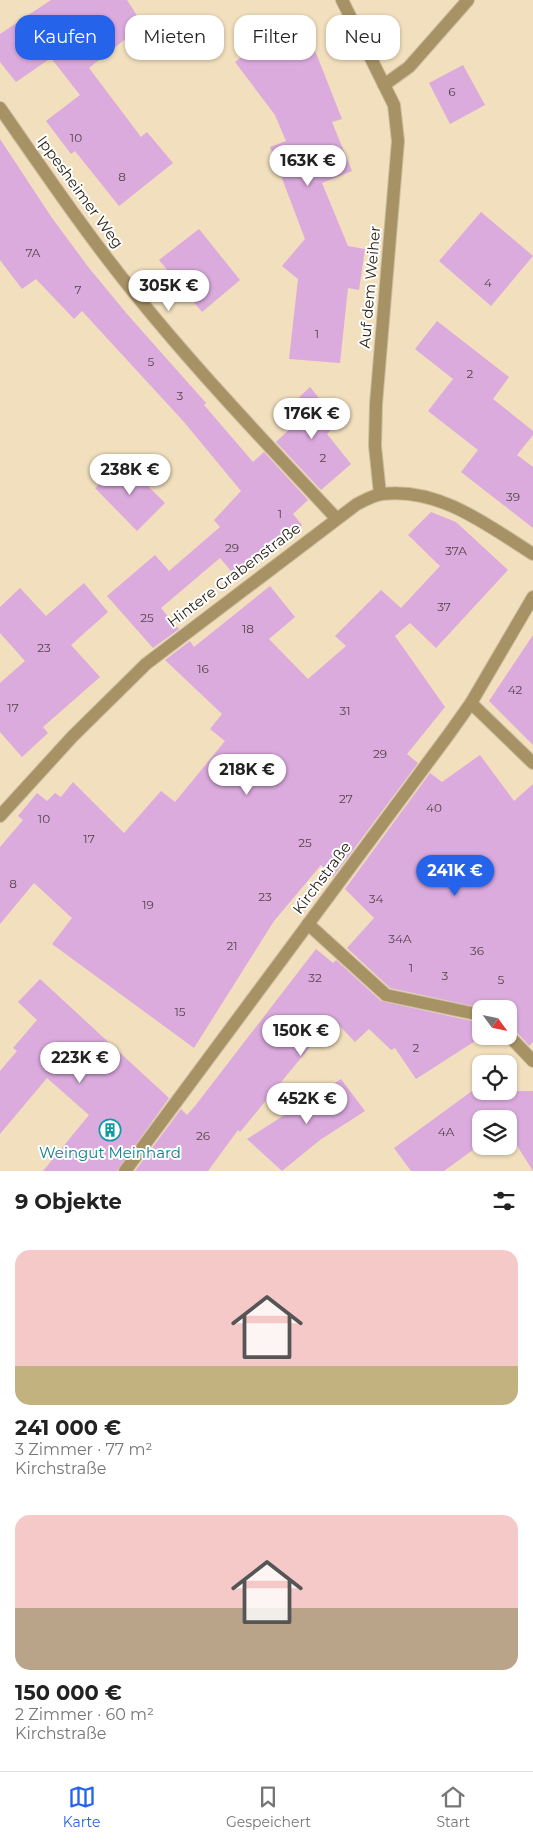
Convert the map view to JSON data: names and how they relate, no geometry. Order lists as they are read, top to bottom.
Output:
{
  "streets": {
    "street": [
      "Ippesheimer Weg",
      "Auf dem Weiher",
      "Hintere Grabenstraße",
      "Kirchstraße"
    ]
  },
  "crossings": [
    ["Ippesheimer Weg", "Hintere Grabenstraße"],
    ["Auf dem Weiher", "Hintere Grabenstraße"]
  ],
  "places": {
    "building": ["Weingut Meinhard"]
  },
  "house_numbers": [
    "6",
    "10",
    "8",
    "7A",
    "4",
    "7",
    "1",
    "5",
    "2",
    "3",
    "2",
    "39",
    "1",
    "29",
    "37A",
    "37",
    "25",
    "18",
    "23",
    "16",
    "42",
    "17",
    "31",
    "29",
    "27",
    "40",
    "10",
    "17",
    "25",
    "8",
    "23",
    "34",
    "19",
    "34A",
    "21",
    "36",
    "1",
    "3",
    "32",
    "5",
    "15",
    "2",
    "4A",
    "26"
  ],
  "north": "bottom right",
  "page": {
    "chip": [
      "Kaufen",
      "Mieten",
      "Filter",
      "Neu"
    ],
    "price": [
      "163K €",
      "305K €",
      "176K €",
      "238K €",
      "218K €",
      "241K €",
      "150K €",
      "223K €",
      "452K €"
    ],
    "heading": "9 Objekte",
    "list": [
      {
        "name": "241 000 €",
        "note": "3 Zimmer · 77 m² · Kirchstraße"
      },
      {
        "name": "150 000 €",
        "note": "2 Zimmer · 60 m² · Kirchstraße"
      }
    ],
    "tabs": ["Karte", "Gespeichert", "Start"]
  }
}
